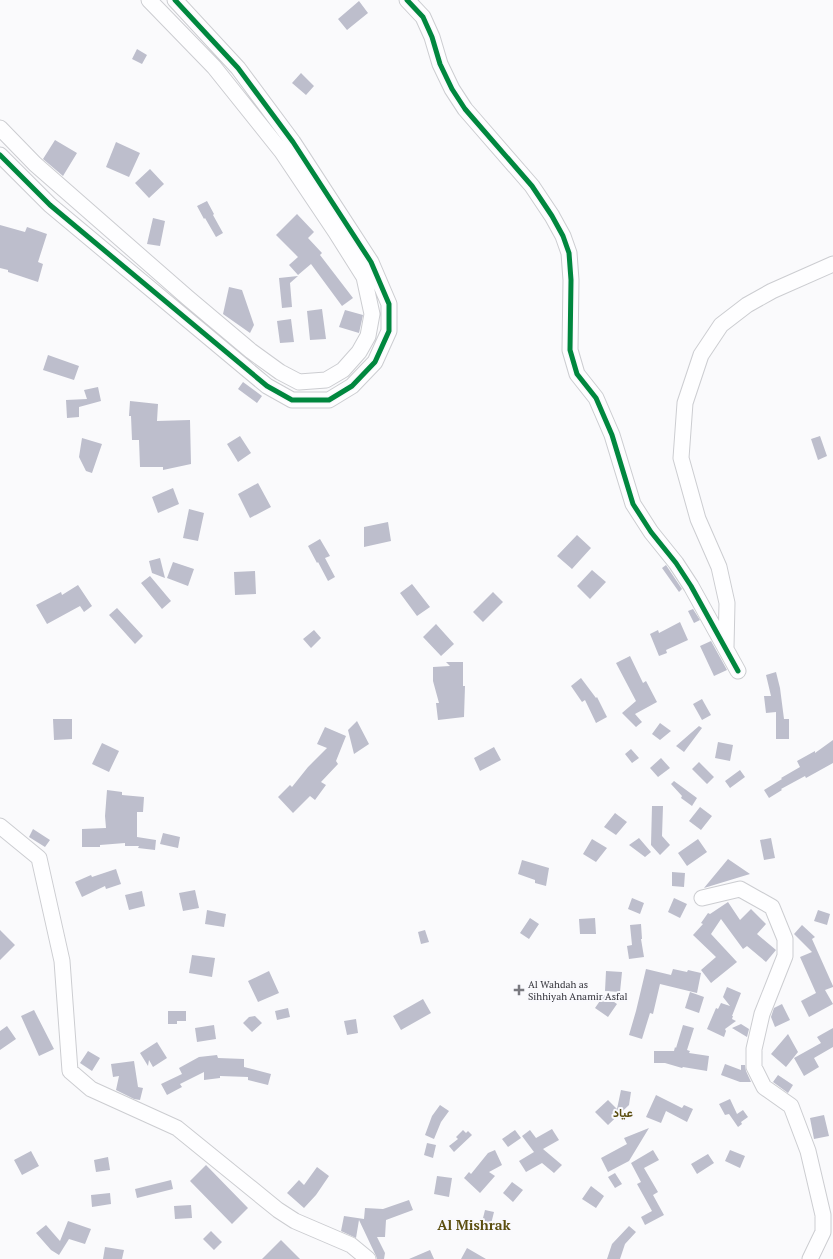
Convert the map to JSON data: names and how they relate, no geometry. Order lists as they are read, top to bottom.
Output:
{
  "districts": ["عياد", "Al Mishrak"],
  "places": {
    "health": ["Al Wahdah as Sihhiyah Anamir Asfal"]
  }
}
